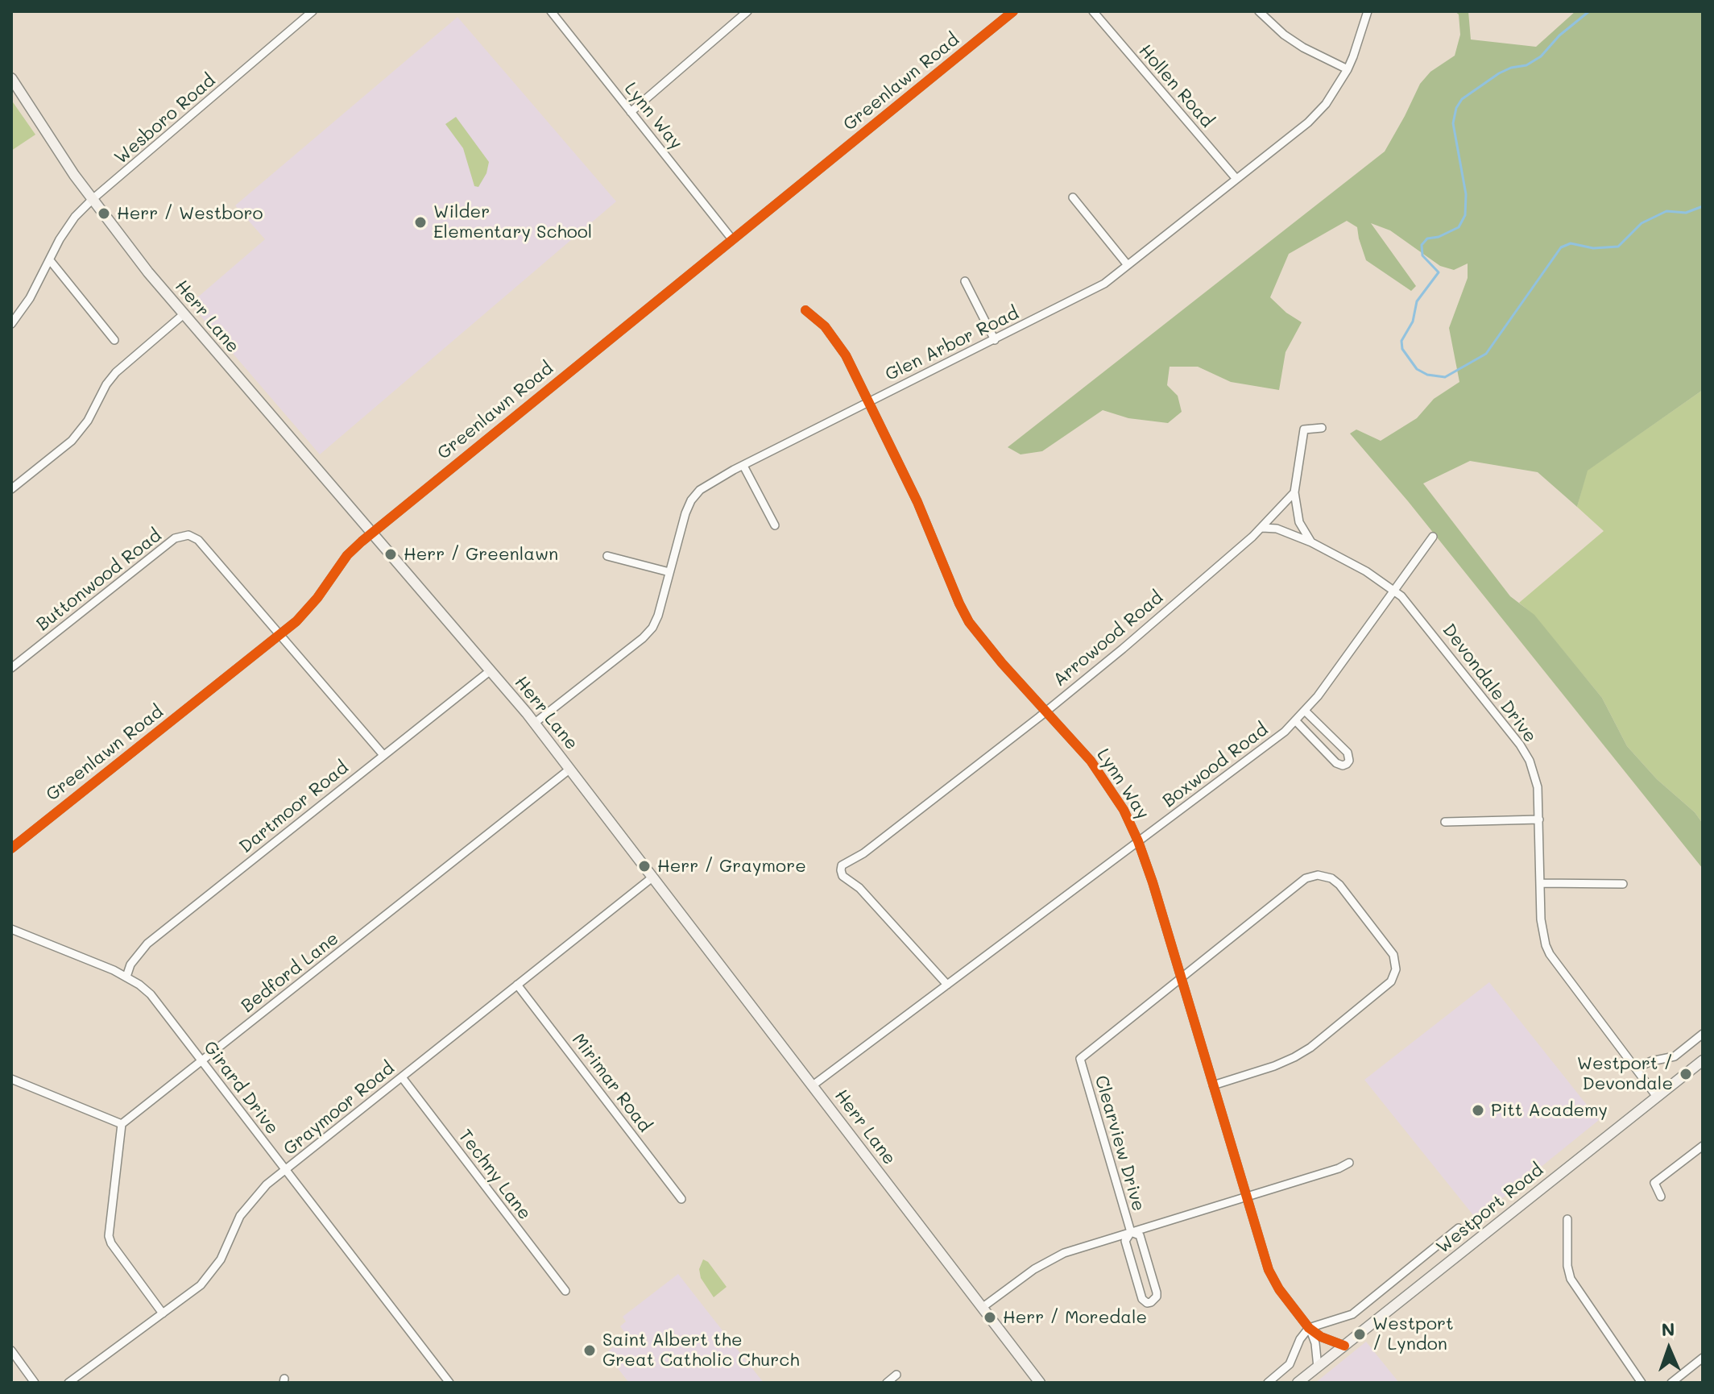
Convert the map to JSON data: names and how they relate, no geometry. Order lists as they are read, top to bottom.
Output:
{
  "streets": {
    "main road": ["Herr Lane", "Westport Road"],
    "street": [
      "Greenlawn Road",
      "Hollen Road",
      "Lynn Way",
      "Wesboro Road",
      "Glen Arbor Road",
      "Buttonwood Road",
      "Arrowood Road",
      "Devondale Drive",
      "Boxwood Road",
      "Dartmoor Road",
      "Bedford Lane",
      "Mirimar Road",
      "Girard Drive",
      "Graymoor Road",
      "Clearview Drive",
      "Techny Lane"
    ]
  },
  "crossings": [
    ["Greenlawn Road", "Lynn Way"],
    ["Greenlawn Road", "Herr Lane"],
    ["Greenlawn Road", "Buttonwood Road"],
    ["Hollen Road", "Glen Arbor Road"],
    ["Lynn Way", "Glen Arbor Road"],
    ["Lynn Way", "Arrowood Road"],
    ["Lynn Way", "Boxwood Road"],
    ["Lynn Way", "Clearview Drive"],
    ["Lynn Way", "Westport Road"],
    ["Wesboro Road", "Herr Lane"],
    ["Herr Lane", "Glen Arbor Road"],
    ["Herr Lane", "Boxwood Road"],
    ["Herr Lane", "Dartmoor Road"],
    ["Herr Lane", "Bedford Lane"],
    ["Herr Lane", "Graymoor Road"],
    ["Buttonwood Road", "Dartmoor Road"],
    ["Arrowood Road", "Devondale Drive"],
    ["Arrowood Road", "Boxwood Road"],
    ["Devondale Drive", "Boxwood Road"],
    ["Devondale Drive", "Westport Road"],
    ["Dartmoor Road", "Girard Drive"],
    ["Bedford Lane", "Girard Drive"],
    ["Mirimar Road", "Graymoor Road"],
    ["Girard Drive", "Graymoor Road"],
    ["Graymoor Road", "Techny Lane"]
  ],
  "places": [
    "Herr / Westboro",
    "Wilder Elementary School",
    "Herr / Greenlawn",
    "Herr / Graymore",
    "Westport / Devondale",
    "Pitt Academy",
    "Herr / Moredale",
    "Westport / Lyndon",
    "Saint Albert the Great Catholic Church"
  ],
  "north": "top"
}
